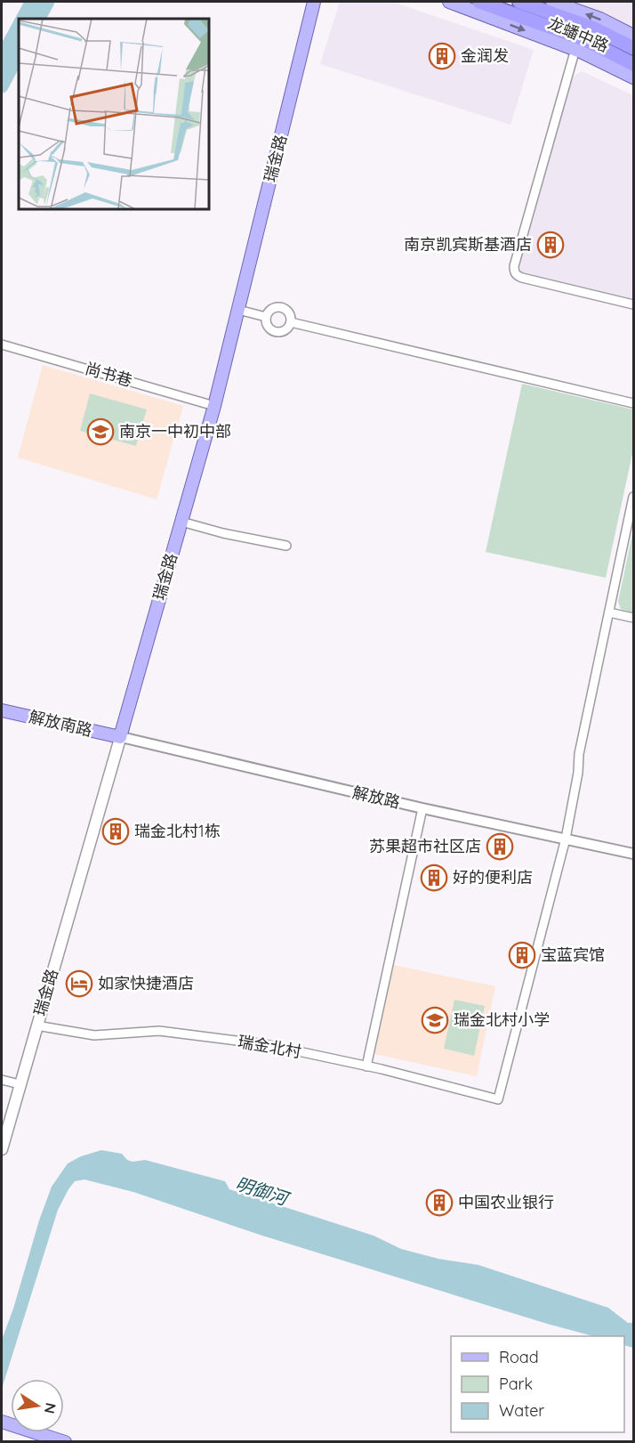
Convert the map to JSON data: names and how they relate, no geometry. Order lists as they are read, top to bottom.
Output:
{
  "streets": {
    "main road": ["龙蟠中路", "瑞金路"],
    "street": [
      "尚书巷",
      "解放南路",
      "解放路",
      "瑞金北村"
    ]
  },
  "crossings": [
    ["瑞金路", "尚书巷"],
    ["瑞金路", "解放南路"],
    ["瑞金路", "解放路"],
    ["瑞金路", "瑞金北村"],
    ["解放南路", "解放路"],
    ["解放路", "瑞金北村"]
  ],
  "water": ["明御河"],
  "places": {
    "building": [
      "金润发",
      "南京凯宾斯基酒店",
      "瑞金北村1栋",
      "苏果超市社区店",
      "好的便利店",
      "宝蓝宾馆",
      "中国农业银行"
    ],
    "school or university": ["南京一中初中部", "瑞金北村小学"],
    "hotel": ["如家快捷酒店"]
  },
  "legend": ["Road", "Park", "Water"],
  "north": "right"
}
